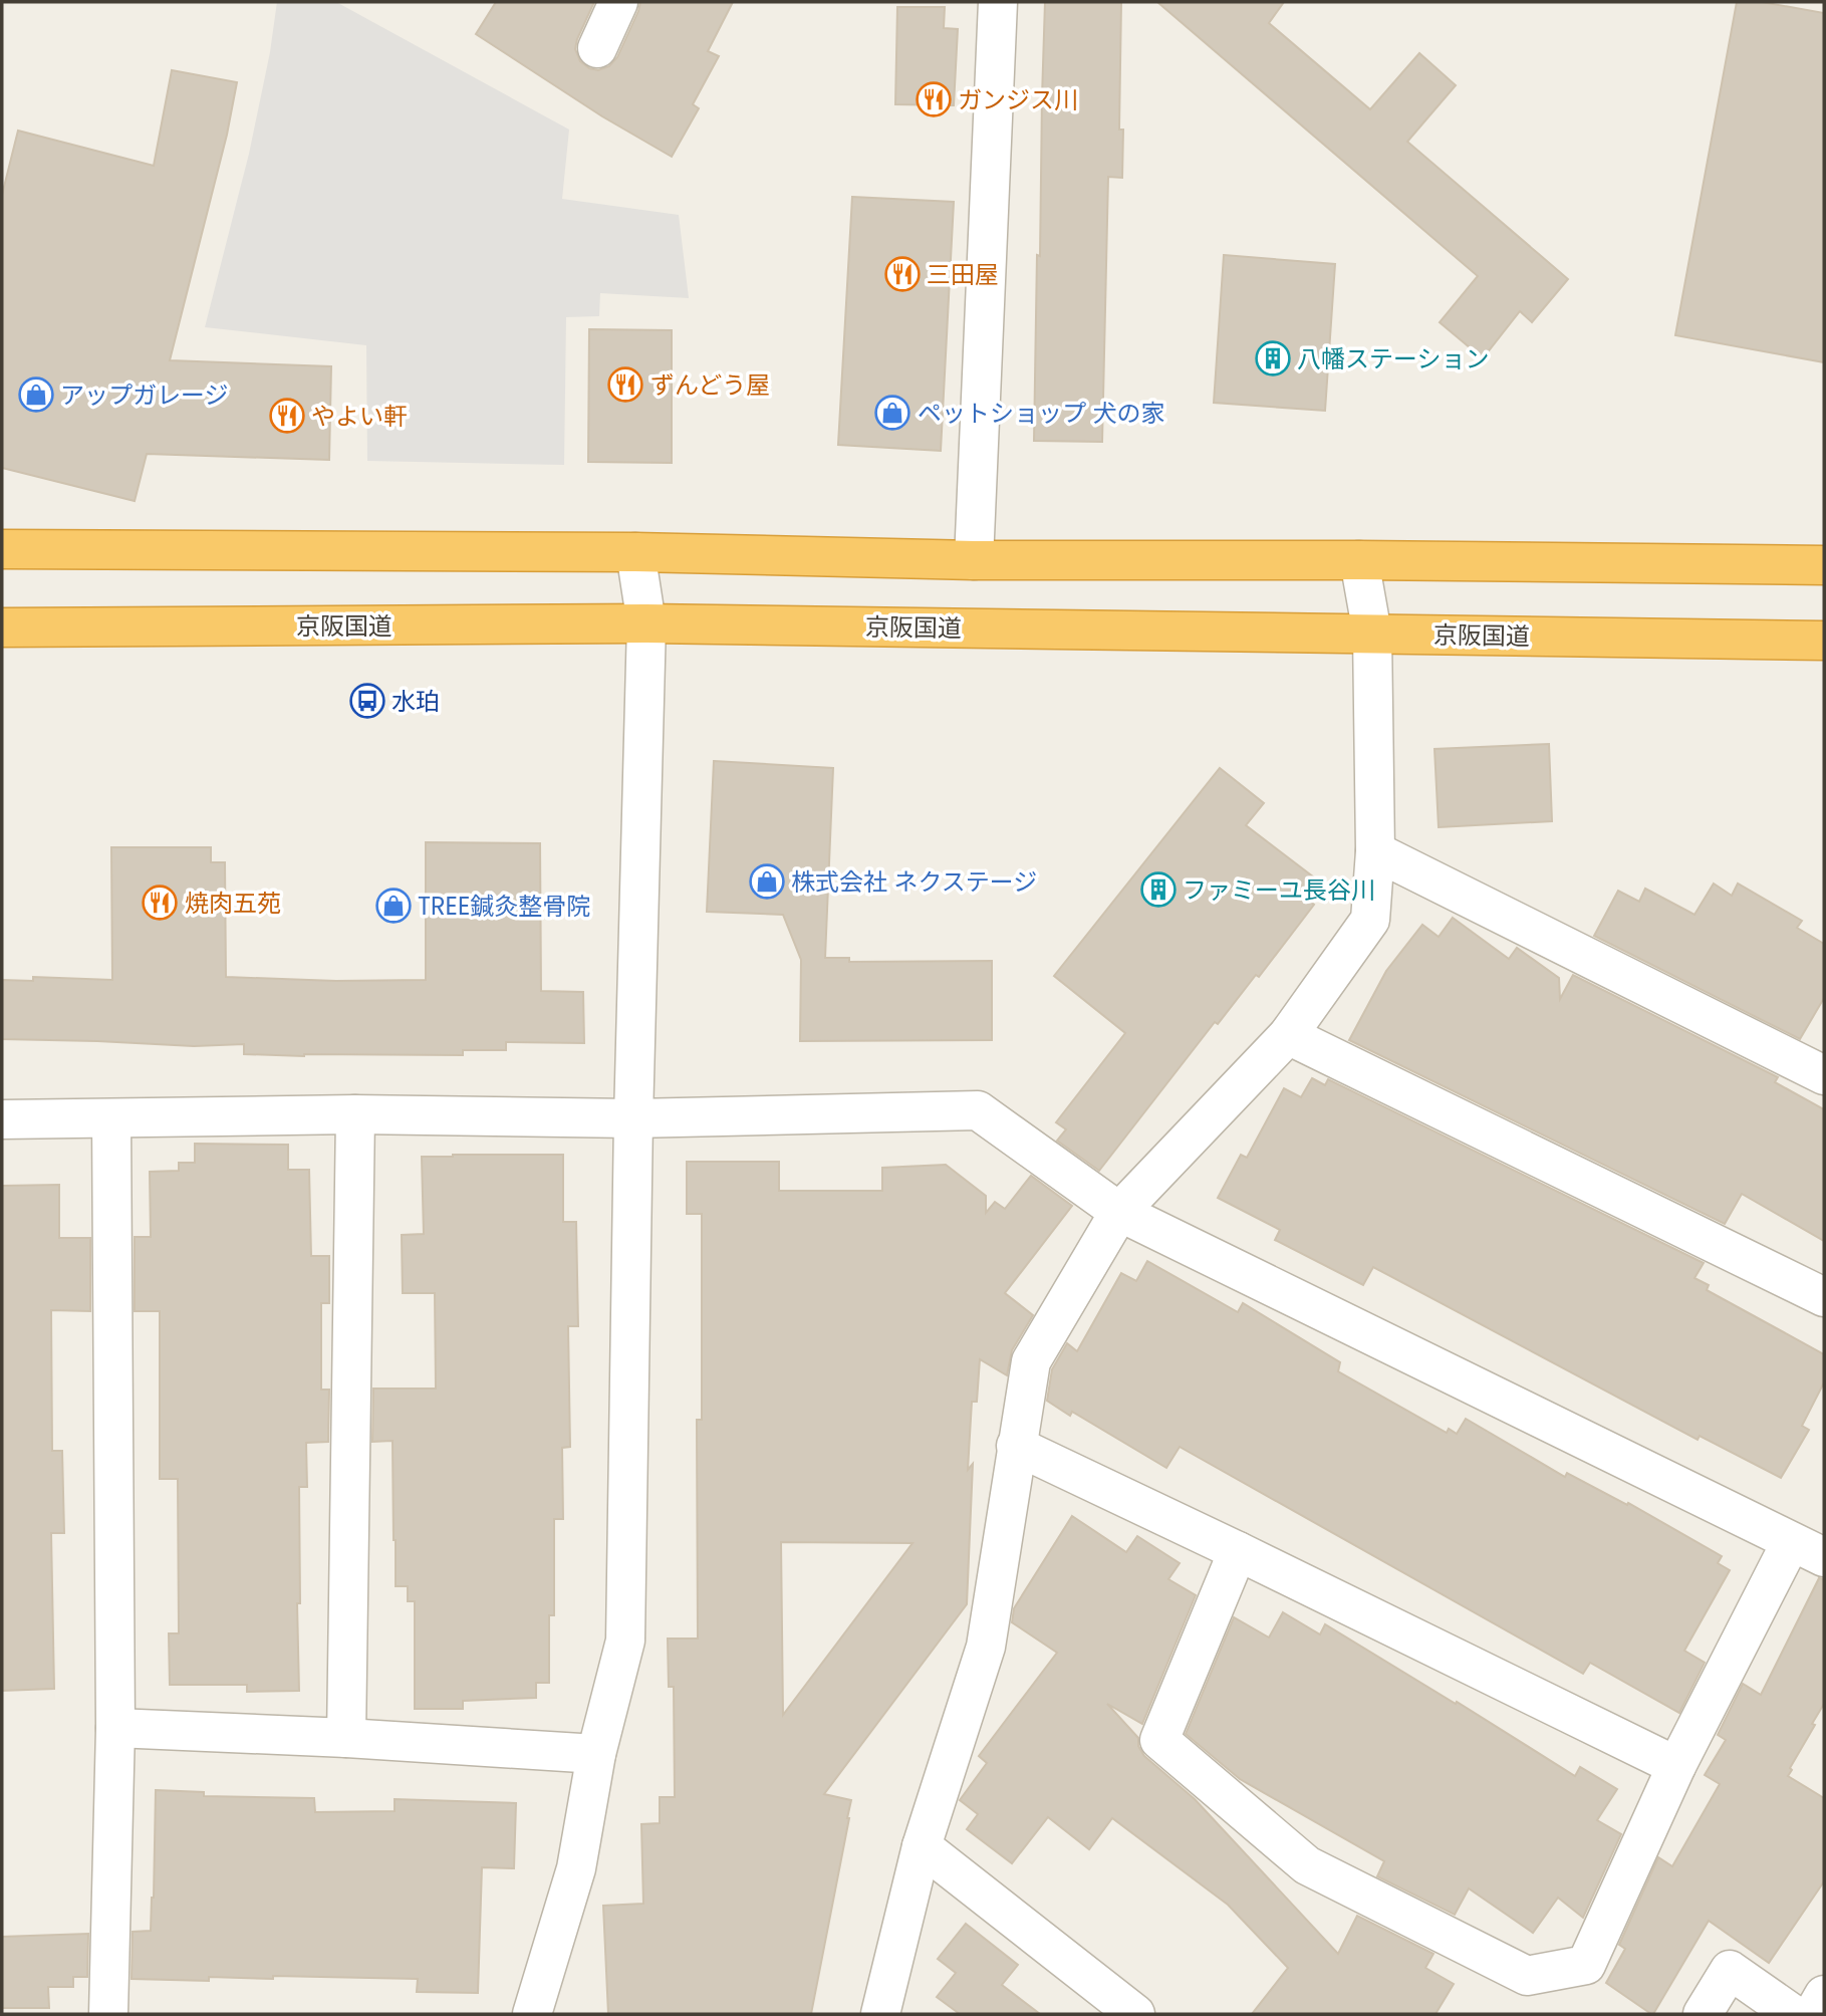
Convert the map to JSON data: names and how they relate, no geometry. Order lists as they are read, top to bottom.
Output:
{
  "streets": {
    "highway": ["京阪国道"]
  },
  "places": {
    "restaurant": [
      "ガンジス川",
      "三田屋",
      "ずんどう屋",
      "やよい軒",
      "焼肉五苑"
    ],
    "building": ["八幡ステーション", "ファミーユ長谷川"],
    "shop": [
      "アップガレージ",
      "ペットショップ 犬の家",
      "株式会社 ネクステージ",
      "TREE鍼灸整骨院"
    ],
    "bus stop": ["水珀"]
  }
}
